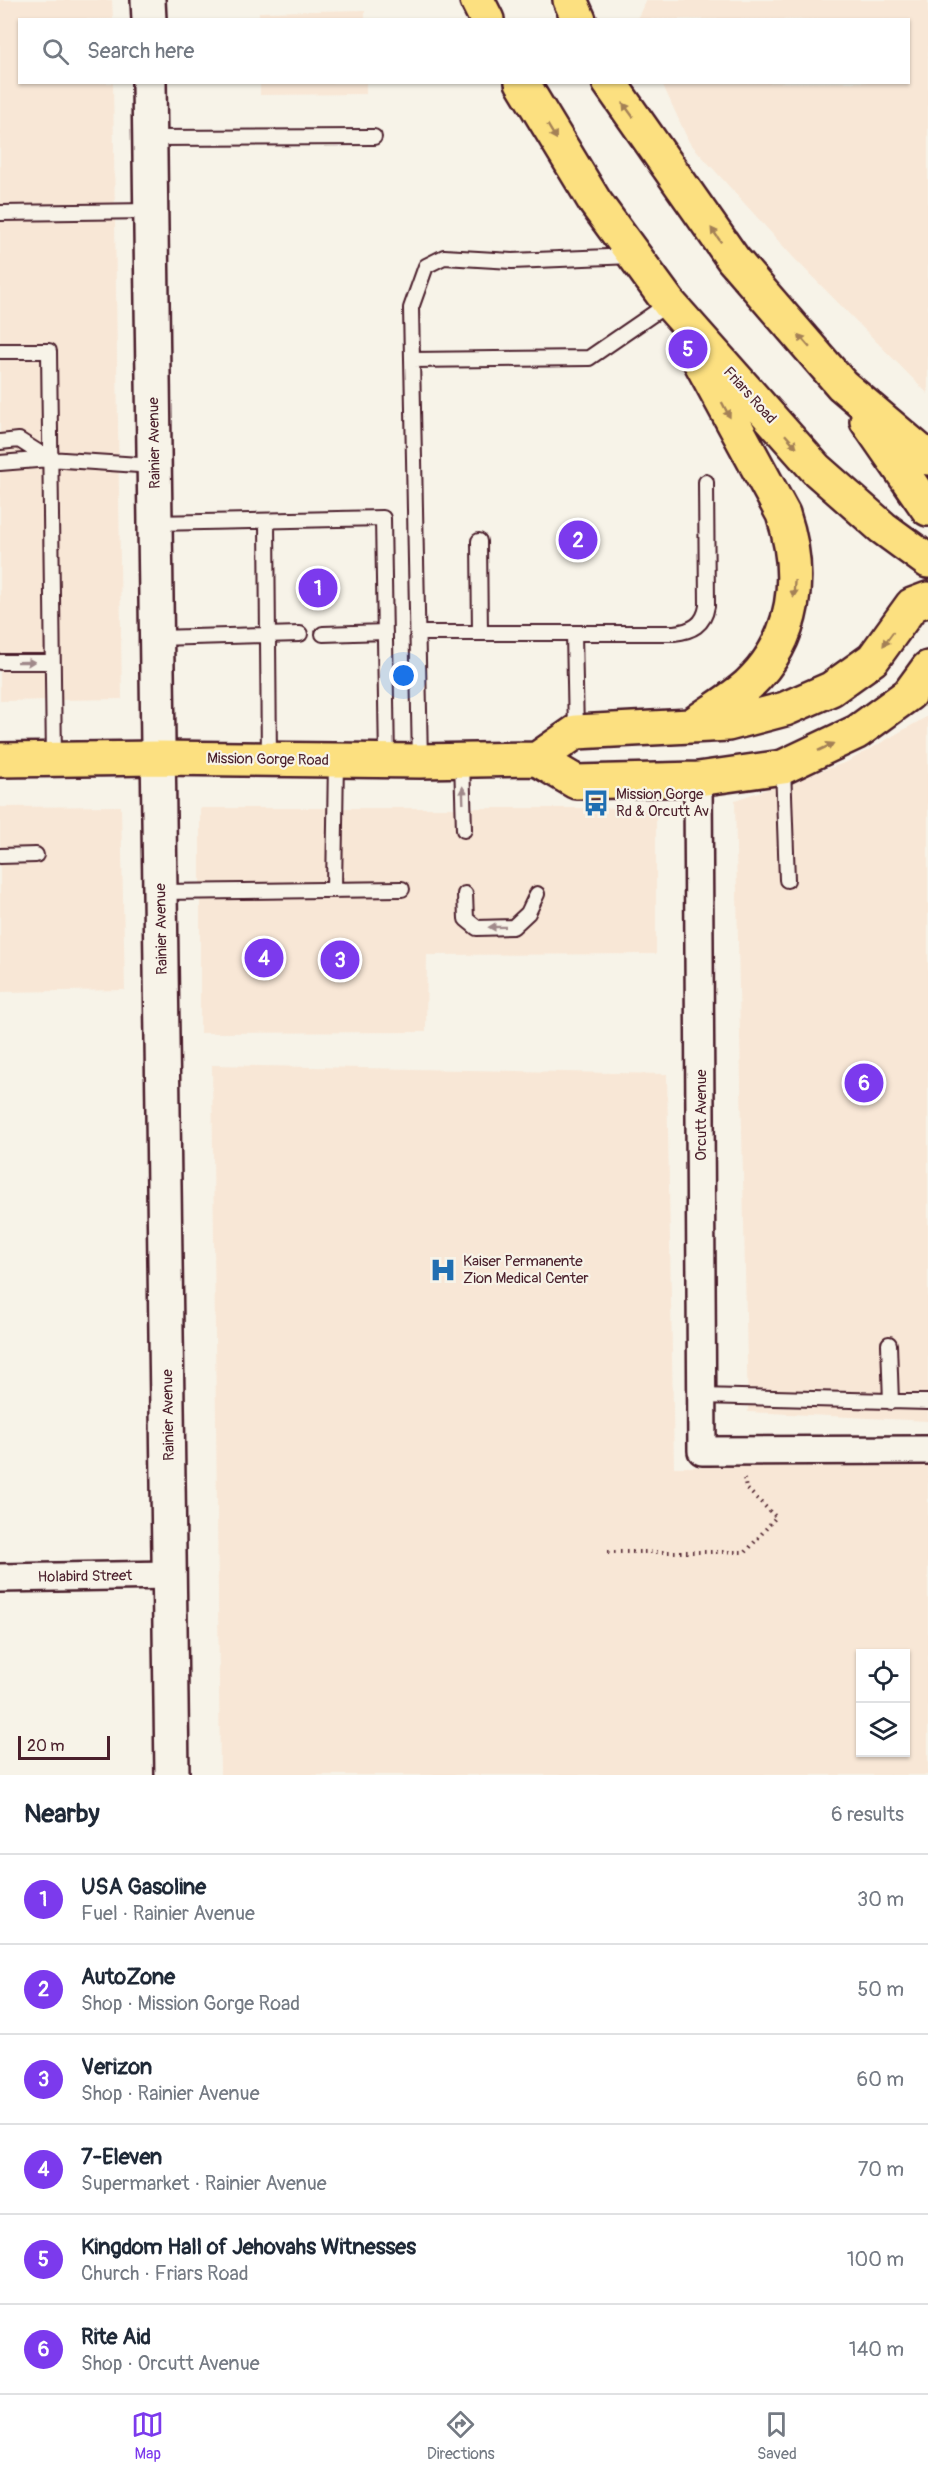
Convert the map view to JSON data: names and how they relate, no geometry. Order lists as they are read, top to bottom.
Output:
{
  "streets": {
    "main road": ["Friars Road", "Mission Gorge Road"],
    "street": ["Rainier Avenue", "Orcutt Avenue", "Holabird Street"]
  },
  "crossings": [
    ["Rainier Avenue", "Mission Gorge Road"],
    ["Rainier Avenue", "Holabird Street"]
  ],
  "places": {
    "bus stop": ["Mission Gorge Rd & Orcutt Av"],
    "hospital": ["Kaiser Permanente Zion Medical Center"]
  },
  "scale_bar": "20 m",
  "page": {
    "search": "Search here",
    "pins": [
      "5",
      "2",
      "1",
      "4",
      "3",
      "6"
    ],
    "scale": "20 m",
    "heading": ["Nearby", "6 results"],
    "list": [
      {
        "mark": "1",
        "name": "USA Gasoline",
        "note": "Fuel · Rainier Avenue",
        "value": "30 m"
      },
      {
        "mark": "2",
        "name": "AutoZone",
        "note": "Shop · Mission Gorge Road",
        "value": "50 m"
      },
      {
        "mark": "3",
        "name": "Verizon",
        "note": "Shop · Rainier Avenue",
        "value": "60 m"
      },
      {
        "mark": "4",
        "name": "7-Eleven",
        "note": "Supermarket · Rainier Avenue",
        "value": "70 m"
      },
      {
        "mark": "5",
        "name": "Kingdom Hall of Jehovahs Witnesses",
        "note": "Church · Friars Road",
        "value": "100 m"
      },
      {
        "mark": "6",
        "name": "Rite Aid",
        "note": "Shop · Orcutt Avenue",
        "value": "140 m"
      }
    ],
    "nav": ["Map", "Directions", "Saved"]
  }
}
